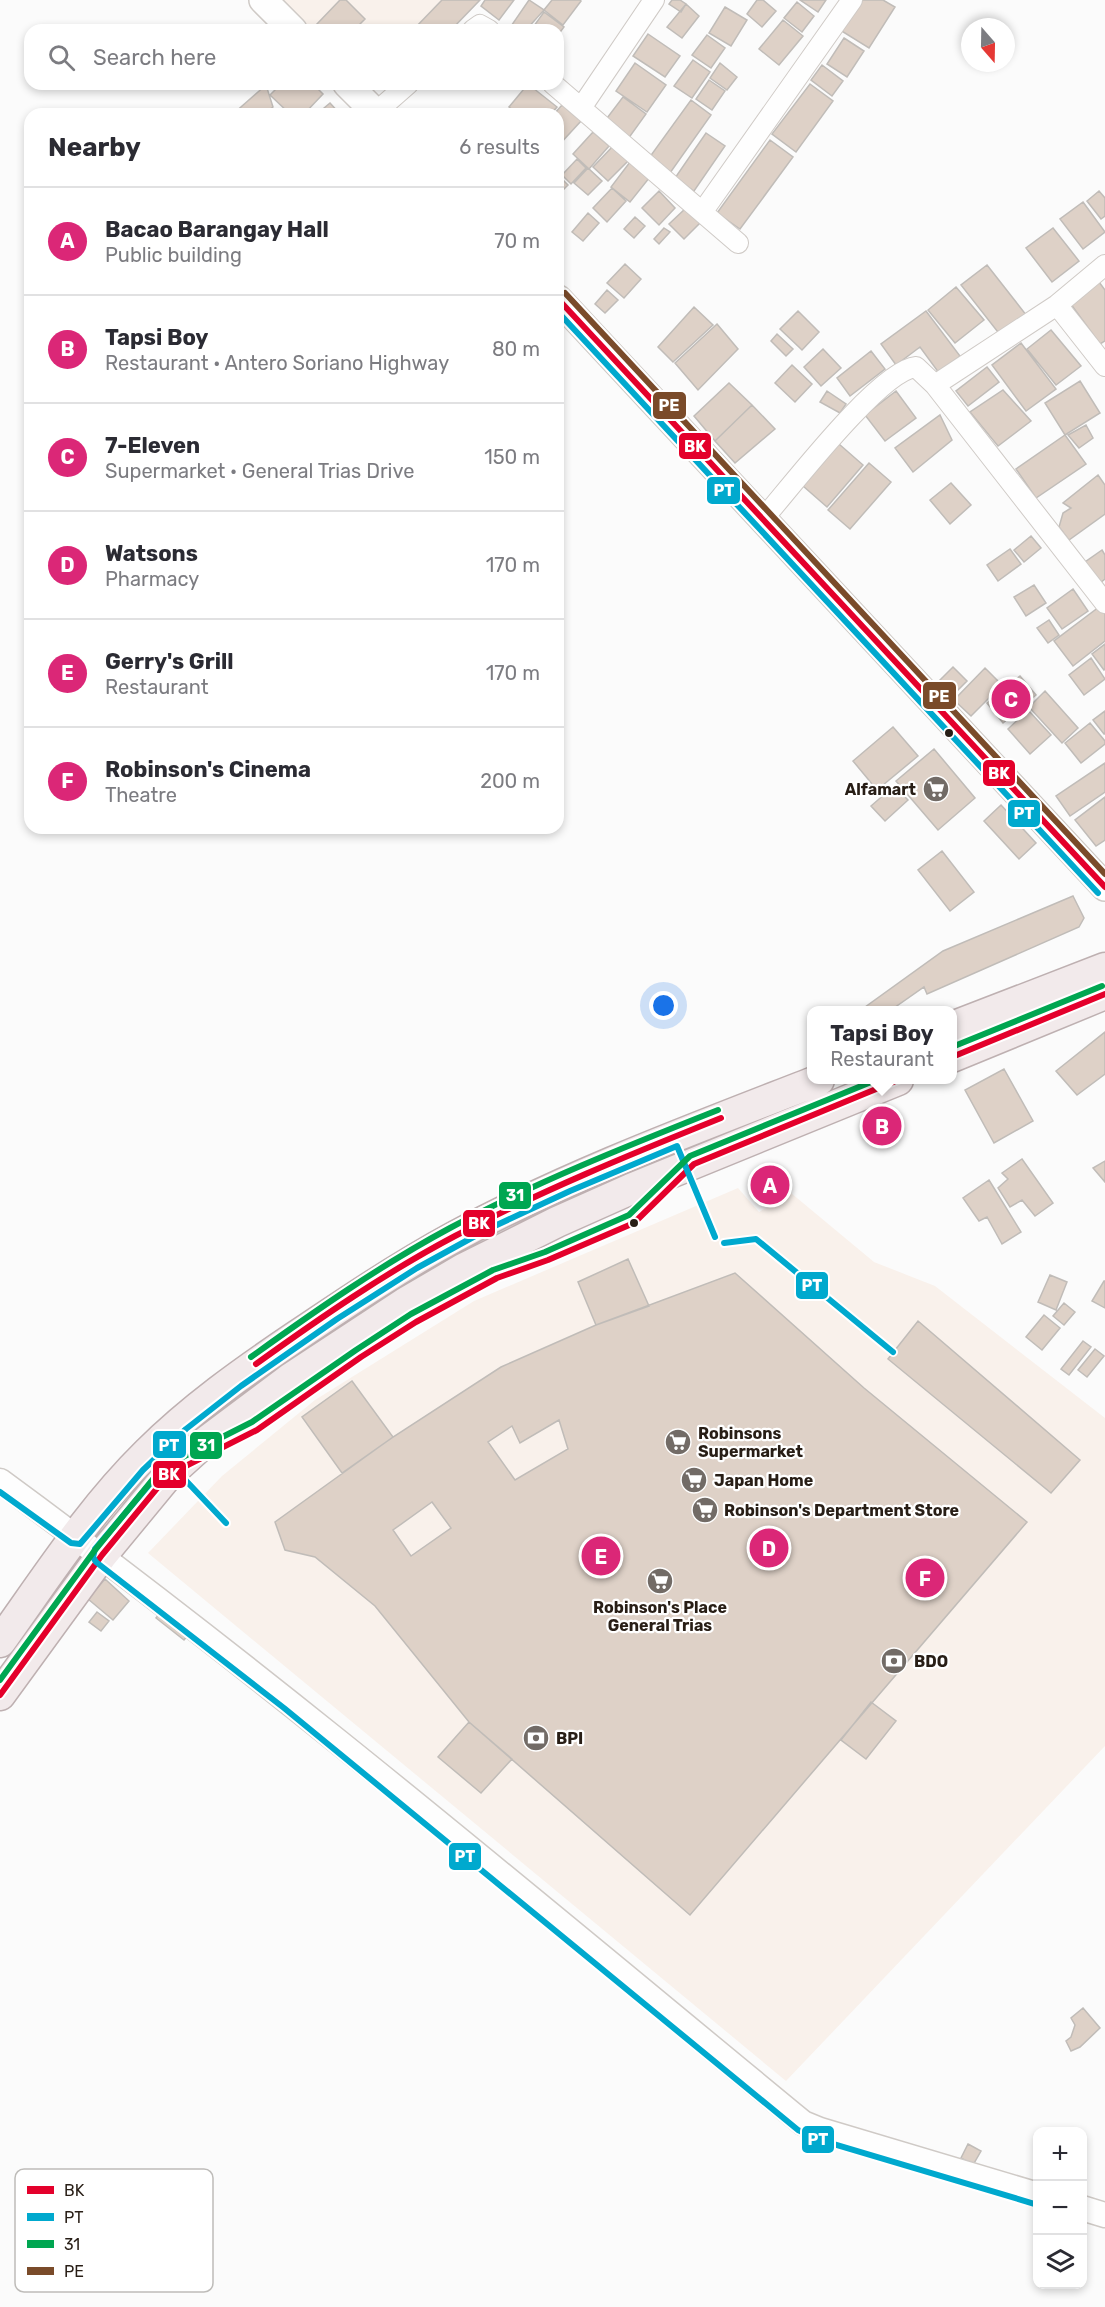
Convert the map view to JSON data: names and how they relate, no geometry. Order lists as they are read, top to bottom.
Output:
{
  "places": {
    "supermarket": [
      "Alfamart",
      "Robinsons Supermarket",
      "Japan Home",
      "Robinson's Department Store",
      "Robinson's Place General Trias"
    ],
    "bank": ["BDO", "BPI"]
  },
  "lines": [
    "transit line PE",
    "transit line BK",
    "transit line PT",
    "transit line 31"
  ],
  "legend": [
    "BK",
    "PT",
    "31",
    "PE"
  ],
  "north": "bottom",
  "page": {
    "search": "Search here",
    "heading": ["Nearby", "6 results"],
    "list": [
      {
        "mark": "A",
        "name": "Bacao Barangay Hall",
        "note": "Public building",
        "value": "70 m"
      },
      {
        "mark": "B",
        "name": "Tapsi Boy",
        "note": "Restaurant · Antero Soriano Highway",
        "value": "80 m"
      },
      {
        "mark": "C",
        "name": "7-Eleven",
        "note": "Supermarket · General Trias Drive",
        "value": "150 m"
      },
      {
        "mark": "D",
        "name": "Watsons",
        "note": "Pharmacy",
        "value": "170 m"
      },
      {
        "mark": "E",
        "name": "Gerry's Grill",
        "note": "Restaurant",
        "value": "170 m"
      },
      {
        "mark": "F",
        "name": "Robinson's Cinema",
        "note": "Theatre",
        "value": "200 m"
      }
    ],
    "pins": [
      "C",
      "B",
      "A",
      "D",
      "E",
      "F"
    ],
    "popup": ["Tapsi Boy", "Restaurant"],
    "map_buttons": ["+", "−"]
  }
}
